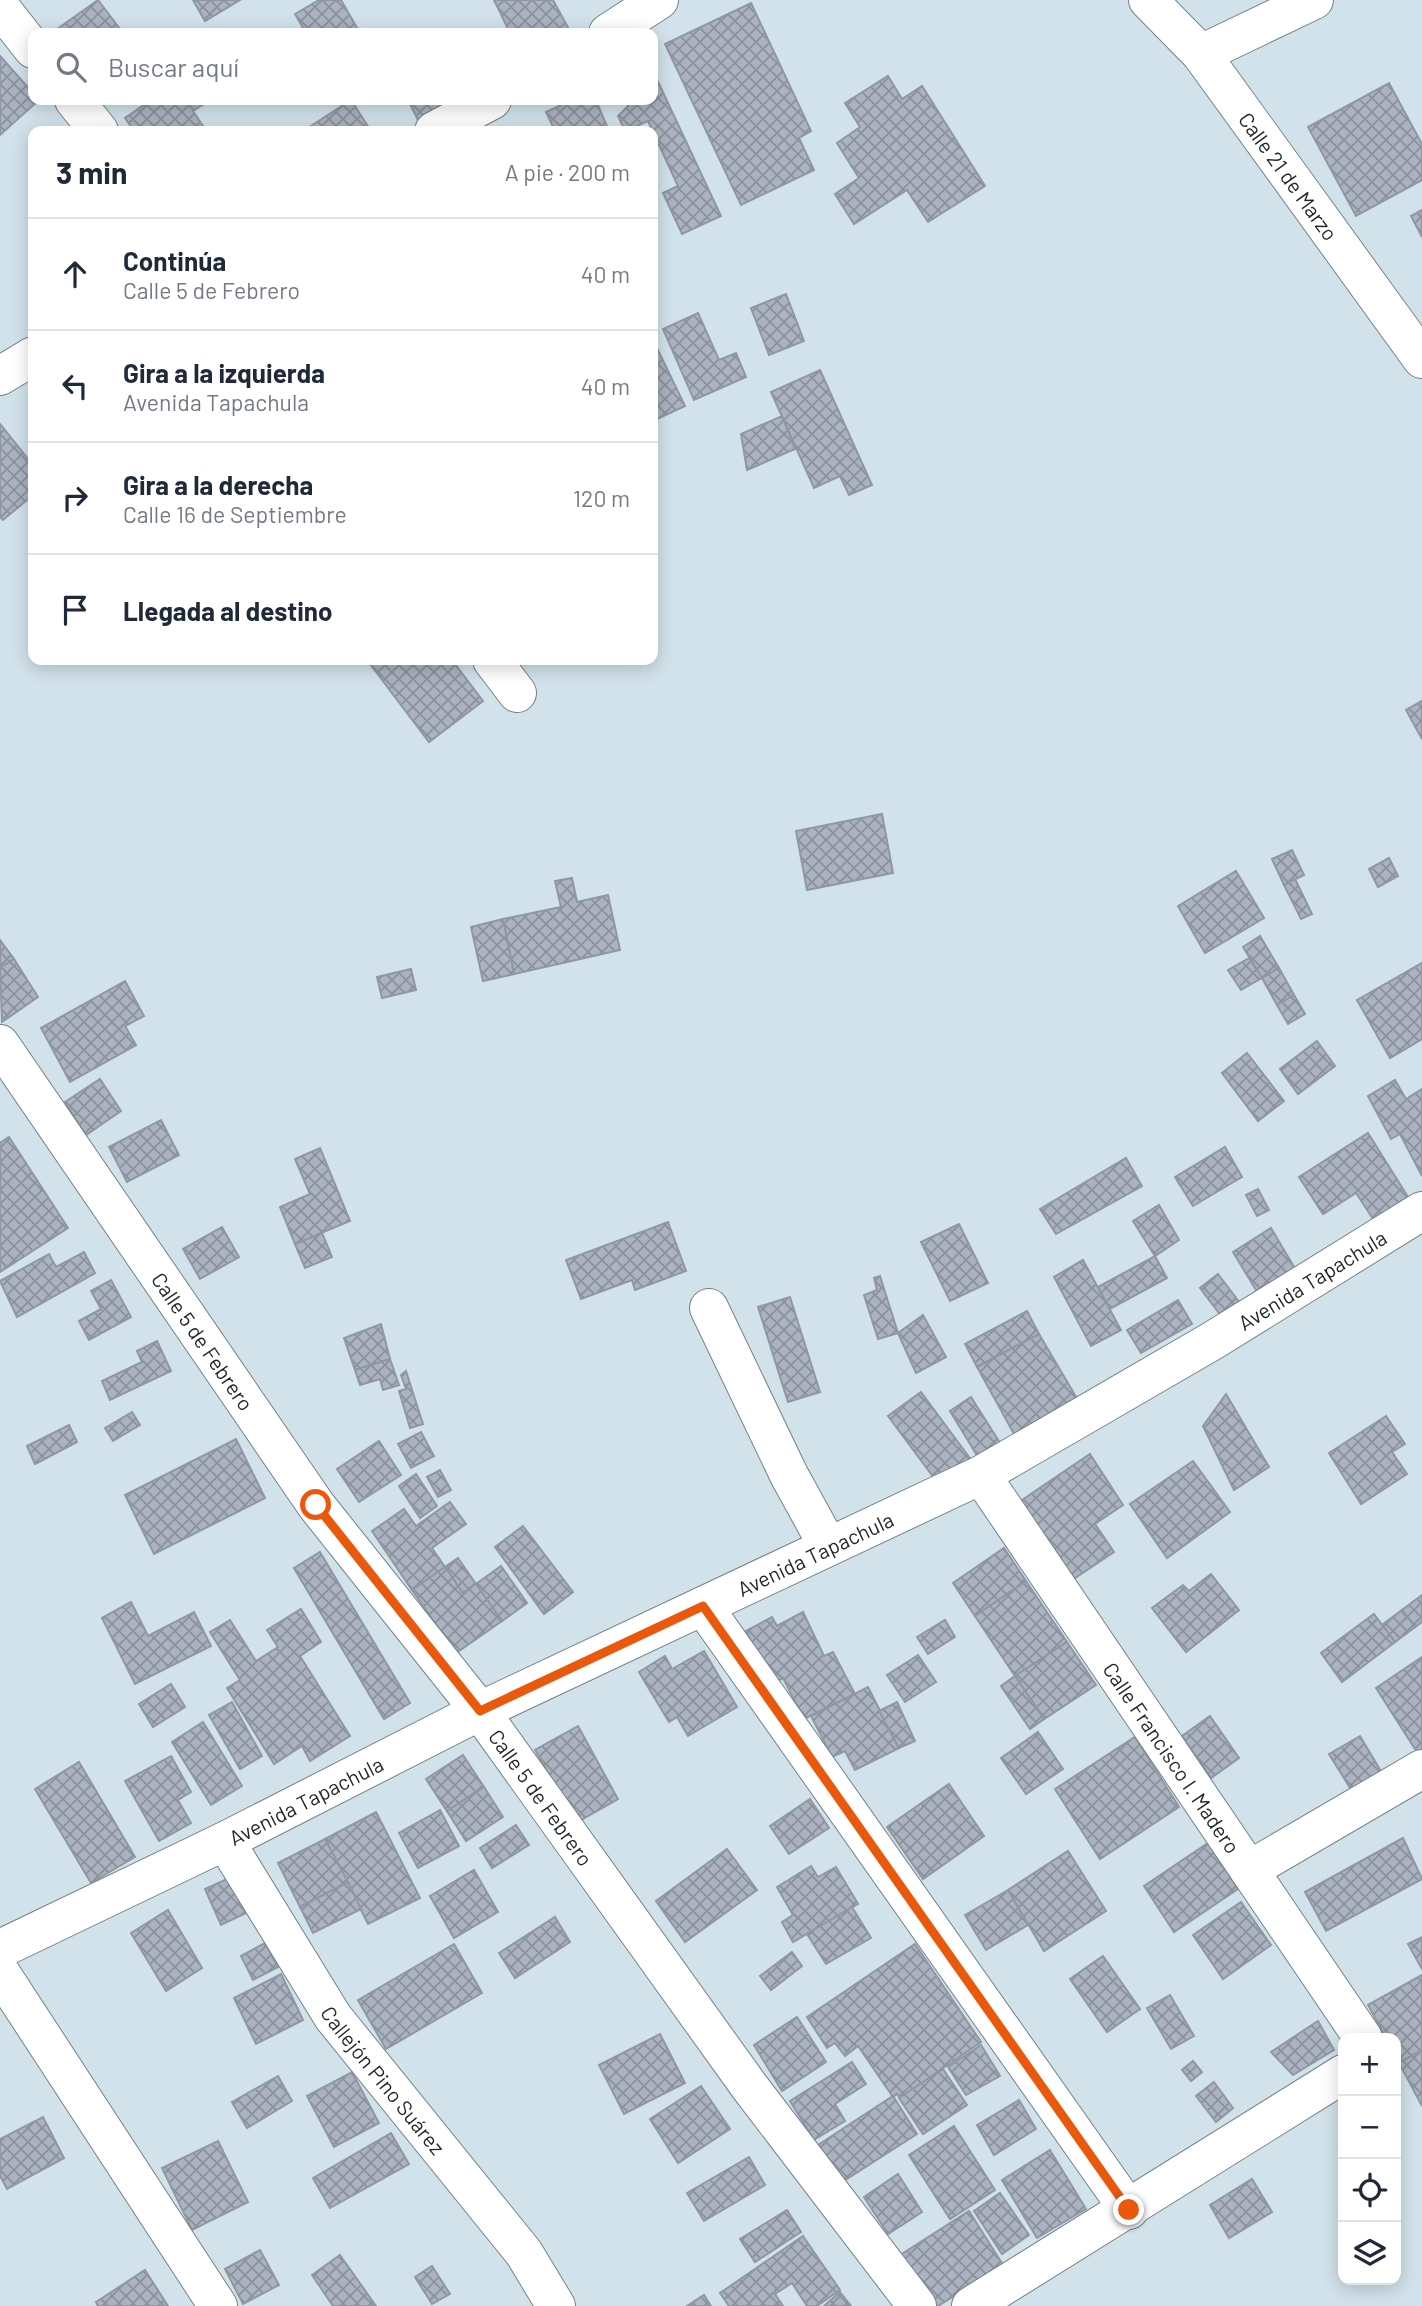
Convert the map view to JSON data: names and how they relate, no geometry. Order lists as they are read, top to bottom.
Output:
{
  "streets": {
    "street": [
      "Calle 21 de Marzo",
      "Avenida Tapachula",
      "Calle 5 de Febrero",
      "Calle Francisco I. Madero",
      "Callejón Pino Suárez"
    ]
  },
  "crossings": [
    ["Avenida Tapachula", "Calle 5 de Febrero"],
    ["Avenida Tapachula", "Calle Francisco I. Madero"],
    ["Avenida Tapachula", "Callejón Pino Suárez"]
  ],
  "page": {
    "search": "Buscar aquí",
    "heading": ["3 min", "A pie · 200 m"],
    "list": [
      ["Continúa", "Calle 5 de Febrero", "40 m"],
      ["Gira a la izquierda", "Avenida Tapachula", "40 m"],
      ["Gira a la derecha", "Calle 16 de Septiembre", "120 m"],
      "Llegada al destino"
    ],
    "map_buttons": ["+", "−"]
  }
}
